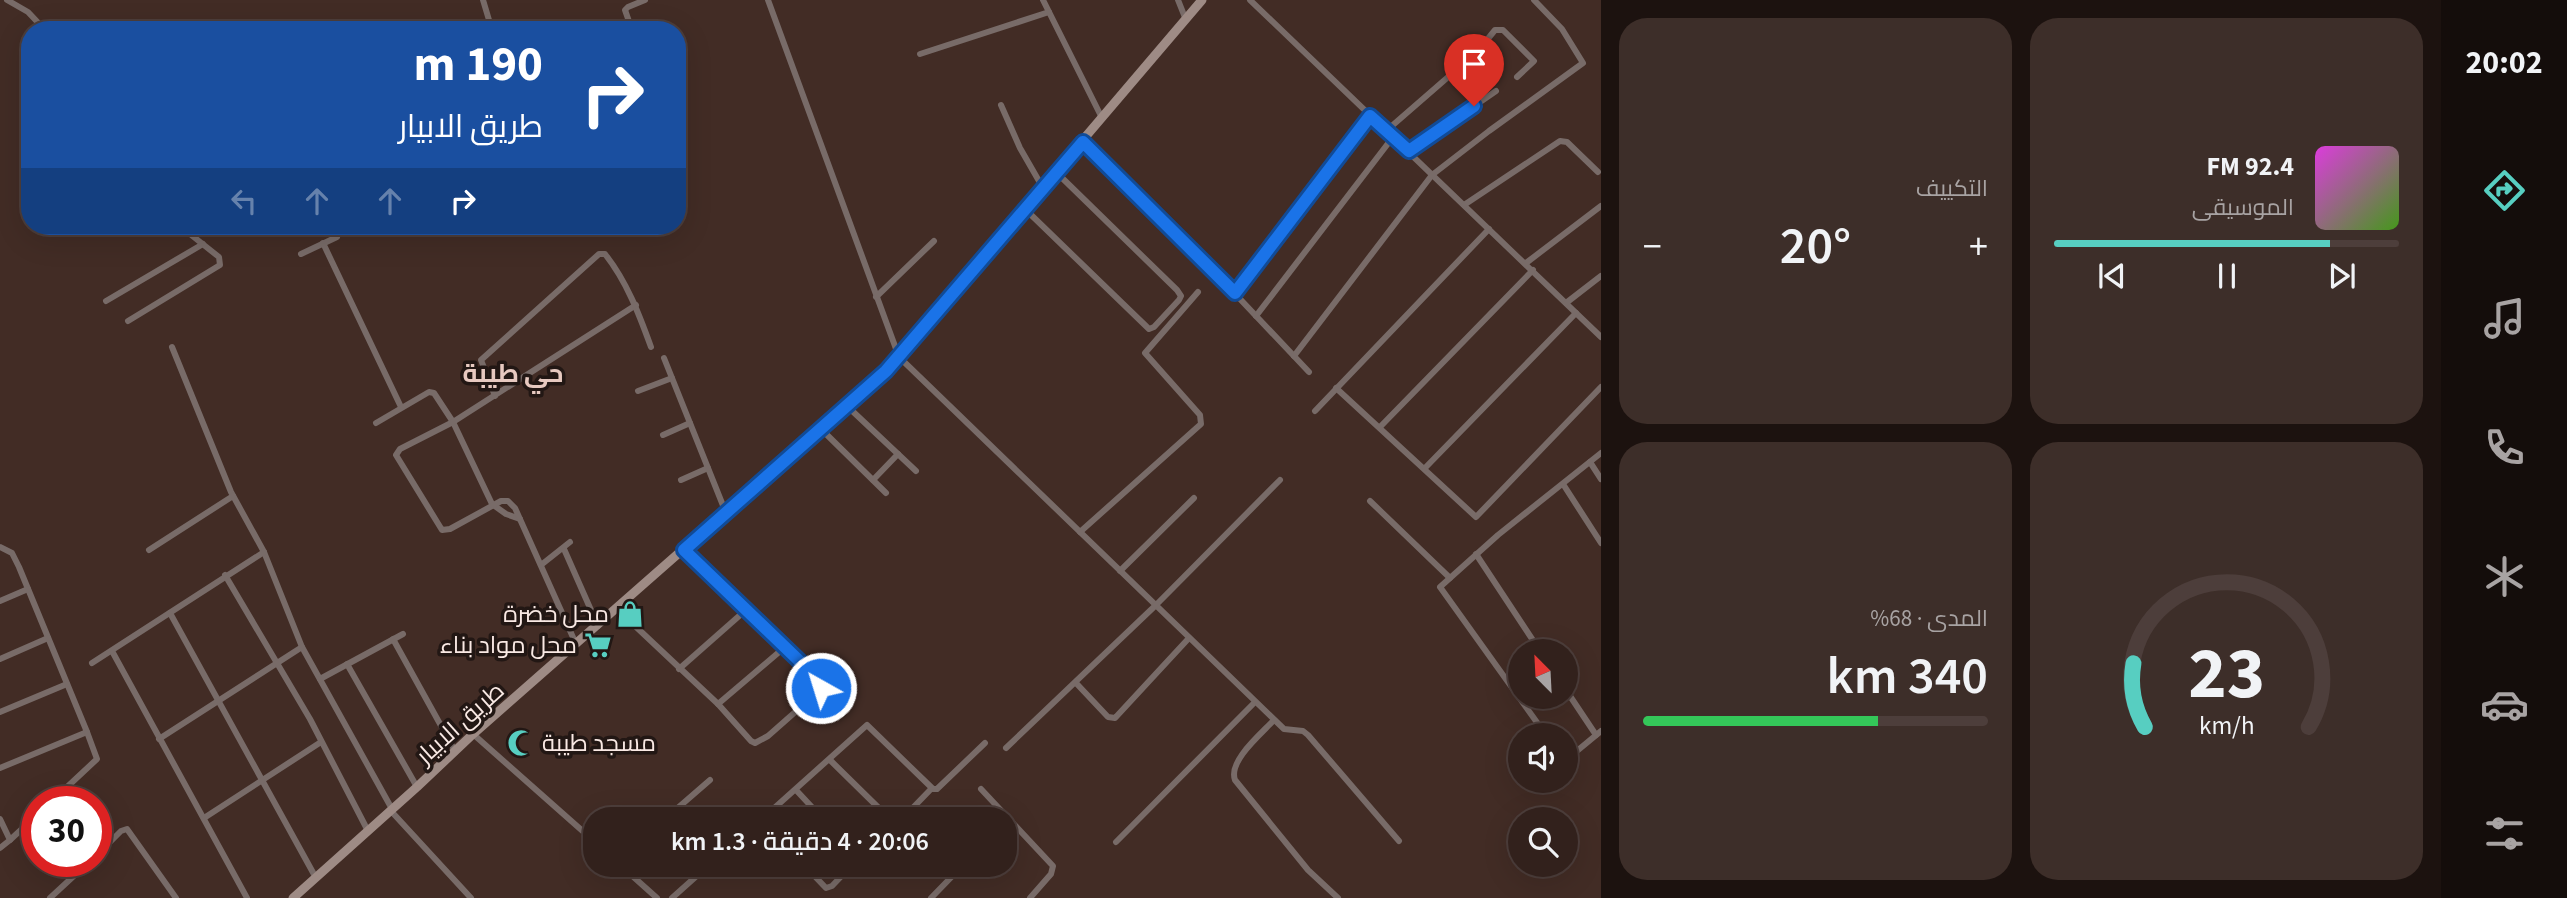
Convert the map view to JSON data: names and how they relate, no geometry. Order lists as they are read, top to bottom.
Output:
{
  "streets": {
    "main road": ["طريق الابيار"]
  },
  "districts": ["حي طيبة"],
  "places": {
    "shop": ["محل خضرة"],
    "supermarket": ["محل مواد بناء"],
    "mosque": ["مسجد طيبة"]
  },
  "north": "top left",
  "page": {
    "tabs": "20:02",
    "tile": [
      "التكييف",
      ["المدى · 68%", "340 km"]
    ],
    "turn": ["190 m", "طريق الابيار"],
    "song": ["92.4 FM", "الموسيقى"],
    "heat": ["−", "20°", "+"],
    "limit": "30",
    "trip": "20:06 · 4 دقيقة · 1.3 km",
    "gauge": ["23", "km/h"]
  }
}
